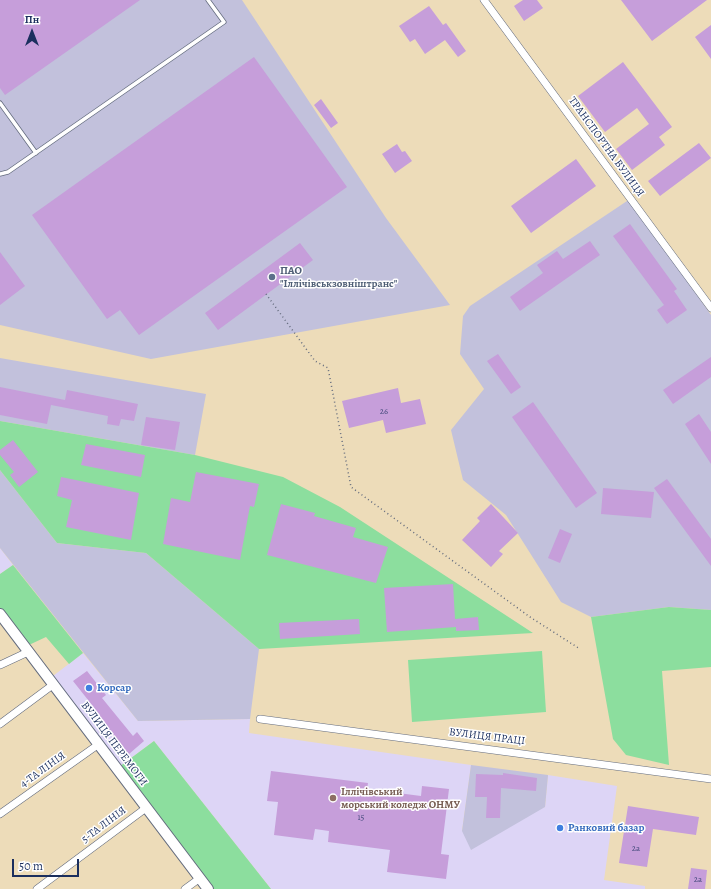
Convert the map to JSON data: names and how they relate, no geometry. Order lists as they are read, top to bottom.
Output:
{
  "streets": {
    "main road": ["ВУЛИЦЯ ПЕРЕМОГИ"],
    "street": [
      "ТРАНСПОРТНА ВУЛИЦЯ",
      "ВУЛИЦЯ ПРАЦІ",
      "4-ТА ЛІНІЯ",
      "5-ТА ЛІНІЯ"
    ]
  },
  "crossings": [
    ["ВУЛИЦЯ ПЕРЕМОГИ", "4-ТА ЛІНІЯ"],
    ["ВУЛИЦЯ ПЕРЕМОГИ", "5-ТА ЛІНІЯ"]
  ],
  "places": [
    "ПАО \"Іллічівськзовніштранс\"",
    "Корсар",
    "Іллічівський морський коледж ОНМУ",
    "Ранковий базар"
  ],
  "house_numbers": [
    "26",
    "15",
    "2а",
    "2а"
  ],
  "scale_bar": "50 m",
  "north": "top"
}
